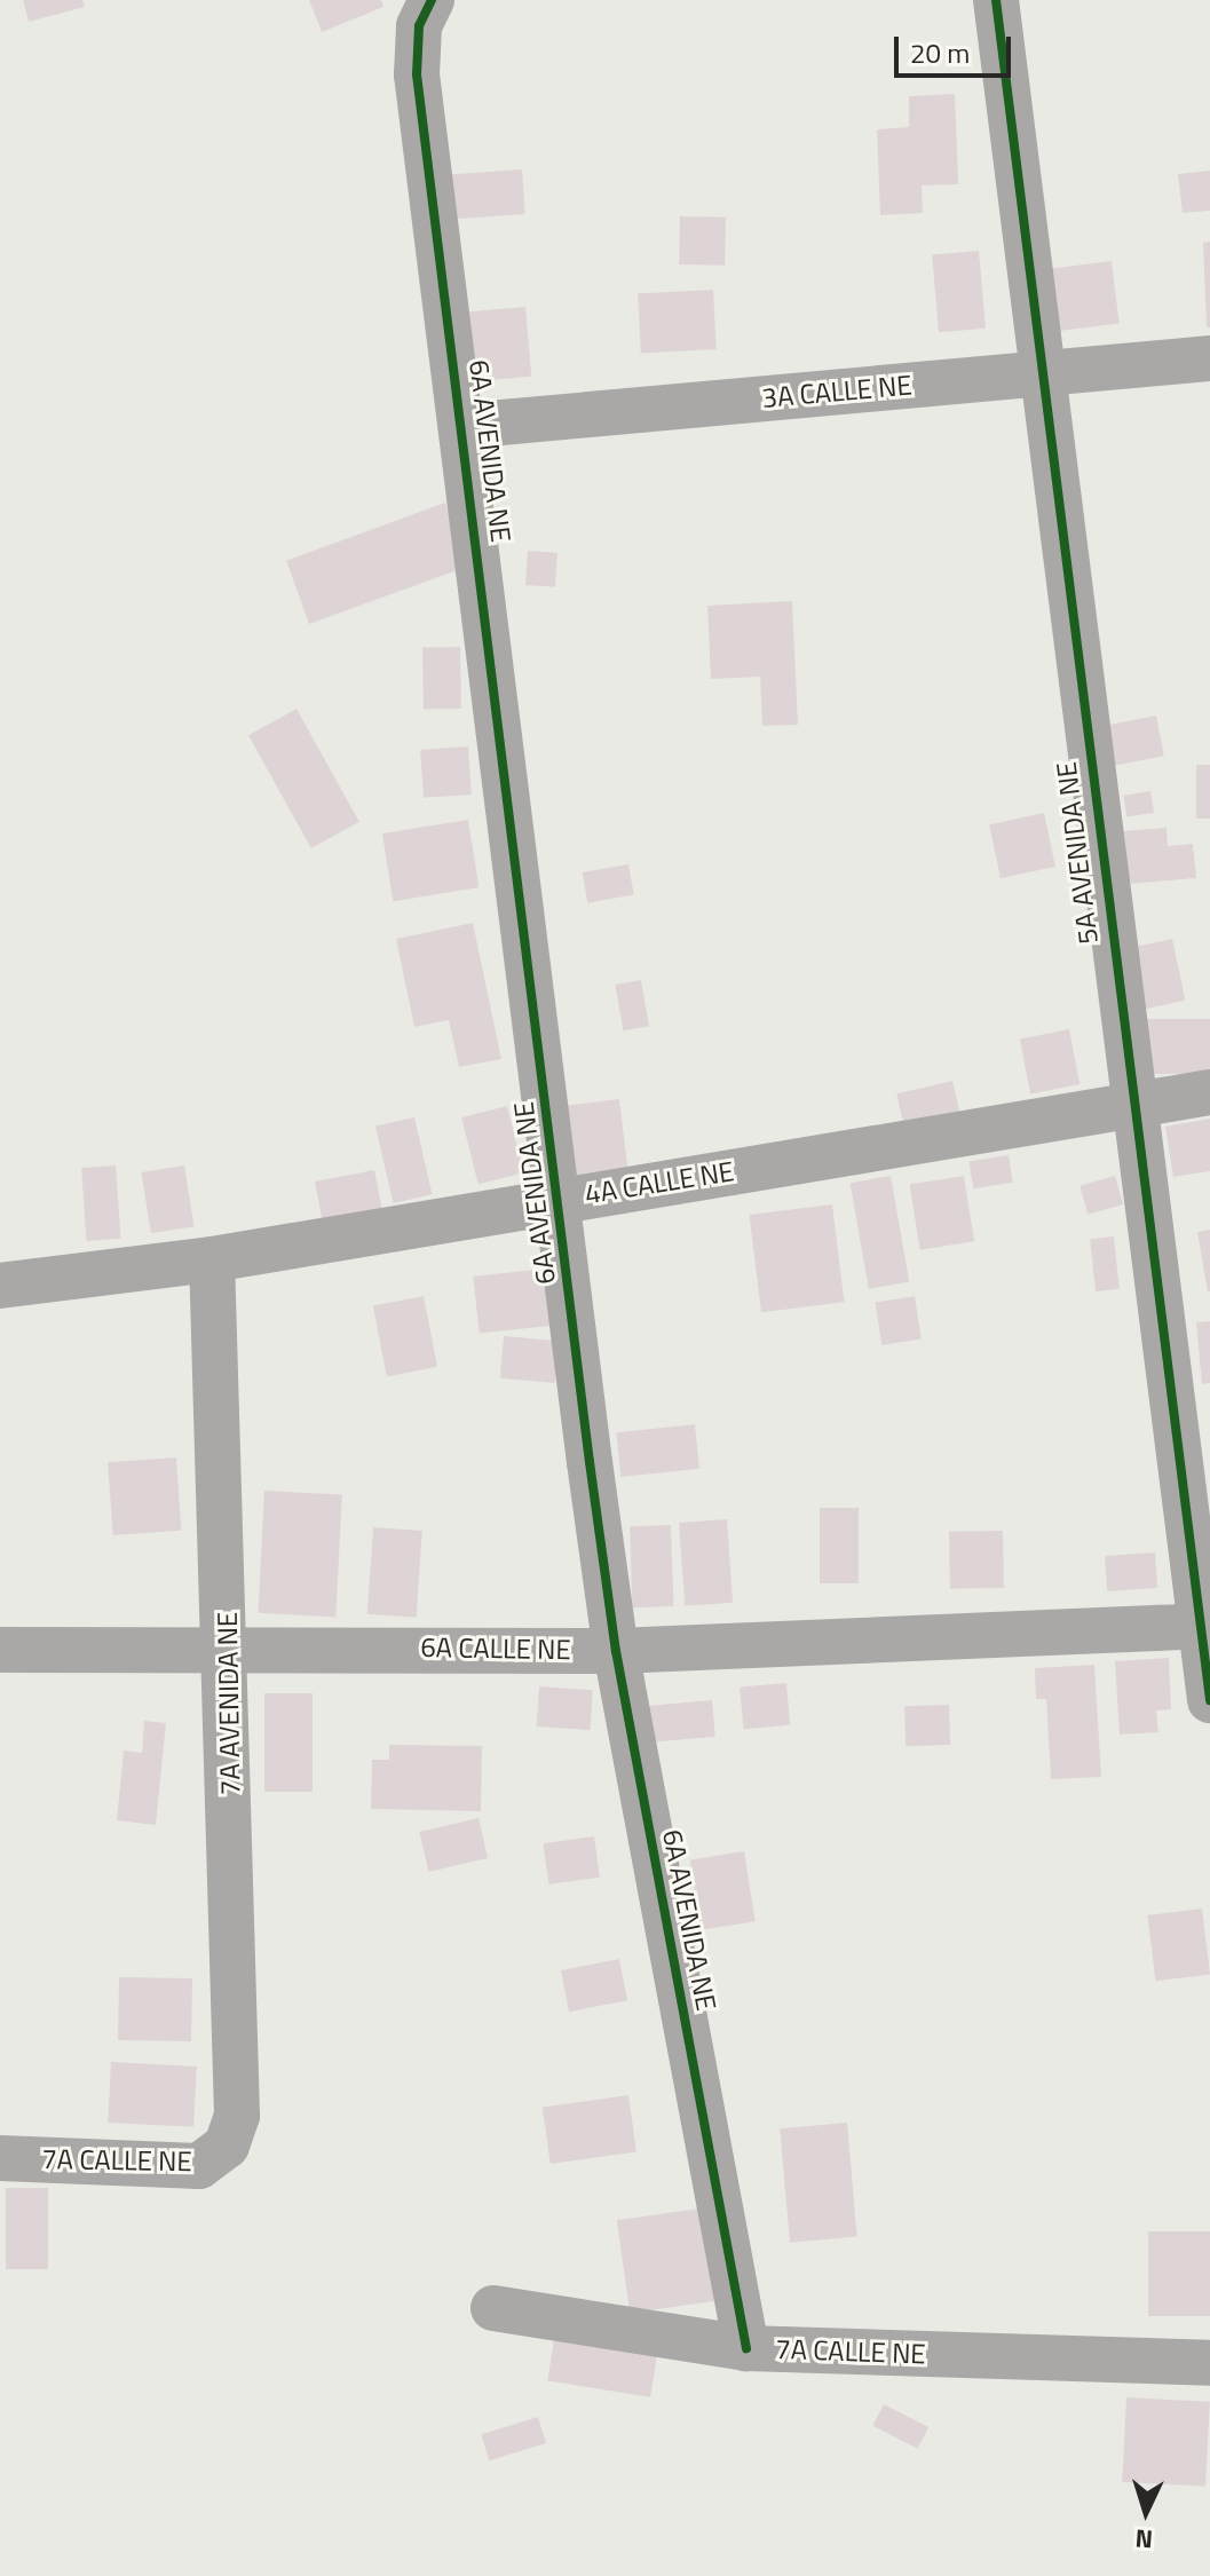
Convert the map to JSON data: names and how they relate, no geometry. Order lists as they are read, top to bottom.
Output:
{
  "streets": {
    "street": [
      "3A CALLE NE",
      "6A AVENIDA NE",
      "5A AVENIDA NE",
      "4A CALLE NE",
      "6A CALLE NE",
      "7A AVENIDA NE",
      "7A CALLE NE"
    ]
  },
  "crossings": [
    ["3A CALLE NE", "6A AVENIDA NE"],
    ["3A CALLE NE", "5A AVENIDA NE"],
    ["6A AVENIDA NE", "4A CALLE NE"],
    ["6A AVENIDA NE", "6A CALLE NE"],
    ["6A AVENIDA NE", "7A CALLE NE"],
    ["5A AVENIDA NE", "4A CALLE NE"],
    ["5A AVENIDA NE", "6A CALLE NE"],
    ["4A CALLE NE", "7A AVENIDA NE"],
    ["6A CALLE NE", "7A AVENIDA NE"],
    ["7A AVENIDA NE", "7A CALLE NE"]
  ],
  "scale_bar": "20 m",
  "north": "bottom"
}
